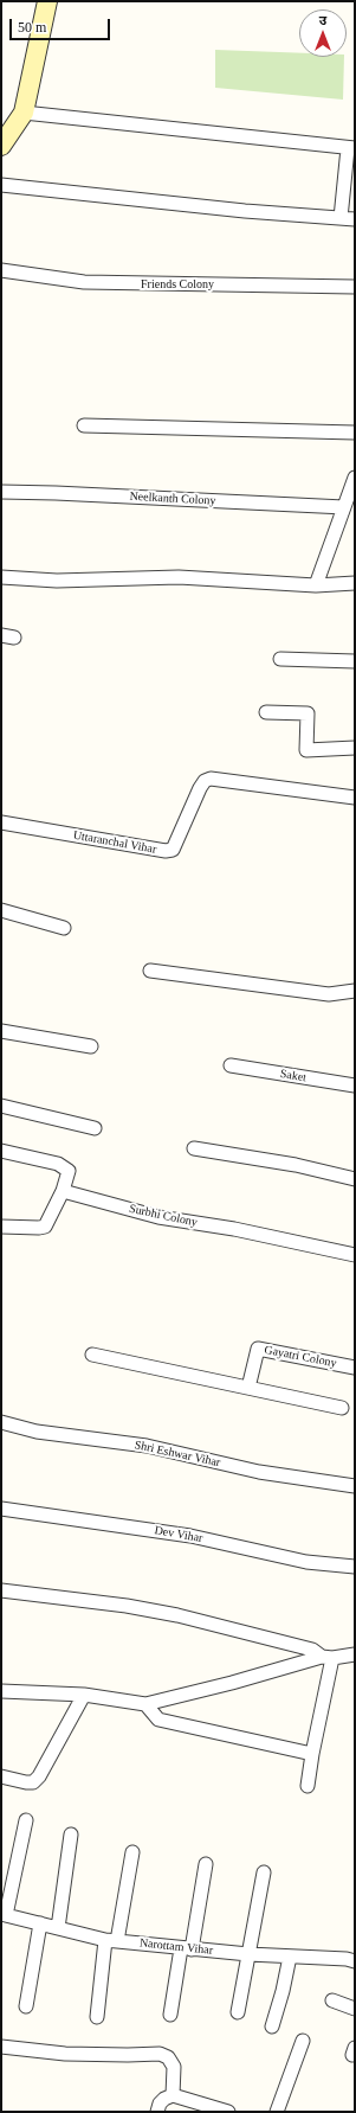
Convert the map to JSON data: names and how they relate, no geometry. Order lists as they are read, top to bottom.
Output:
{
  "streets": {
    "street": [
      "Friends Colony",
      "Neelkanth Colony",
      "Uttaranchal Vihar",
      "Saket",
      "Surbhi Colony",
      "Gayatri Colony",
      "Shri Eshwar Vihar",
      "Dev Vihar",
      "Narottam Vihar"
    ]
  },
  "scale_bar": "50 m",
  "north": "top"
}
